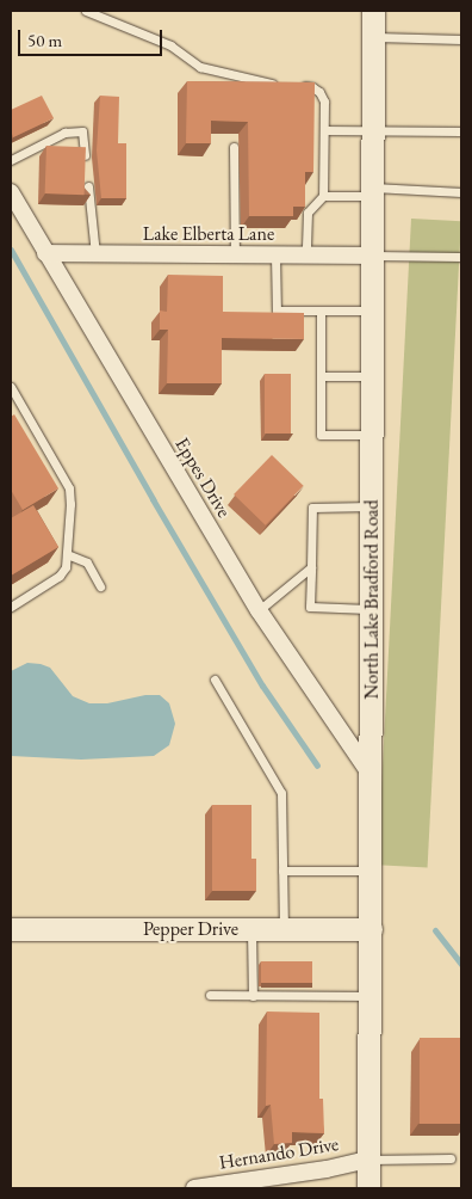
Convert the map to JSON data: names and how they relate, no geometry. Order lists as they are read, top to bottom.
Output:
{
  "streets": {
    "main road": ["North Lake Bradford Road", "Pepper Drive"],
    "street": ["Lake Elberta Lane", "Eppes Drive", "Hernando Drive"]
  },
  "crossings": [
    ["Lake Elberta Lane", "Eppes Drive"],
    ["Lake Elberta Lane", "North Lake Bradford Road"],
    ["Eppes Drive", "North Lake Bradford Road"],
    ["North Lake Bradford Road", "Pepper Drive"],
    ["North Lake Bradford Road", "Hernando Drive"]
  ],
  "scale_bar": "50 m"
}
